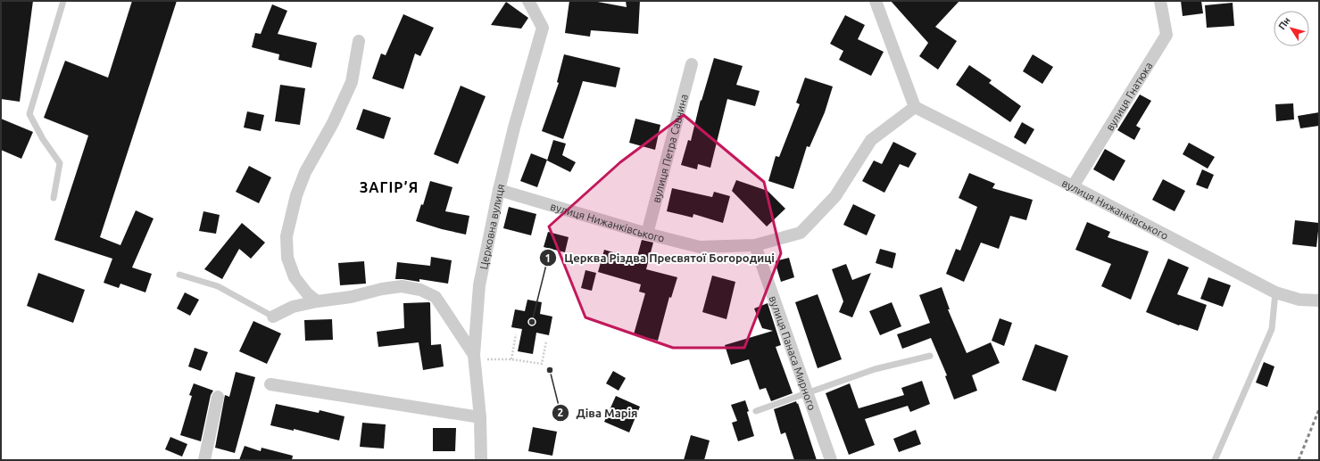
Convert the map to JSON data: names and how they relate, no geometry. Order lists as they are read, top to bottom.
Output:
{
  "streets": {
    "street": [
      "вулиця Гнатюка",
      "вулиця Петра Савчина",
      "вулиця Нижанківського",
      "Церковна вулиця",
      "вулиця Панаса Мирного"
    ]
  },
  "crossings": [
    ["вулиця Гнатюка", "вулиця Нижанківського"],
    ["вулиця Петра Савчина", "вулиця Нижанківського"],
    ["вулиця Нижанківського", "Церковна вулиця"],
    ["вулиця Нижанківського", "вулиця Панаса Мирного"]
  ],
  "districts": ["ЗАГІР’Я"],
  "places": ["Церква Різдва Пресвятої Богородиці", "Діва Марія"],
  "north": "top left"
}
